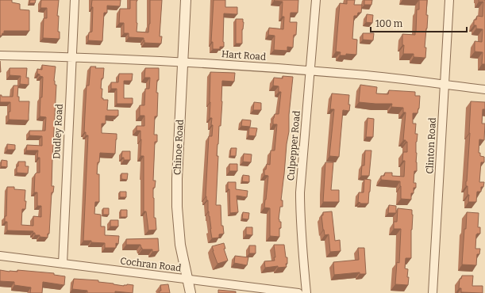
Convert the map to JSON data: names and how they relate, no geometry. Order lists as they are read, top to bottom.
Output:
{
  "streets": {
    "street": [
      "Hart Road",
      "Dudley Road",
      "Culpepper Road",
      "Clinton Road",
      "Chinoe Road",
      "Cochran Road"
    ]
  },
  "crossings": [
    ["Hart Road", "Dudley Road"],
    ["Hart Road", "Culpepper Road"],
    ["Hart Road", "Clinton Road"],
    ["Hart Road", "Chinoe Road"],
    ["Dudley Road", "Cochran Road"],
    ["Chinoe Road", "Cochran Road"]
  ],
  "scale_bar": "100 m"
}
